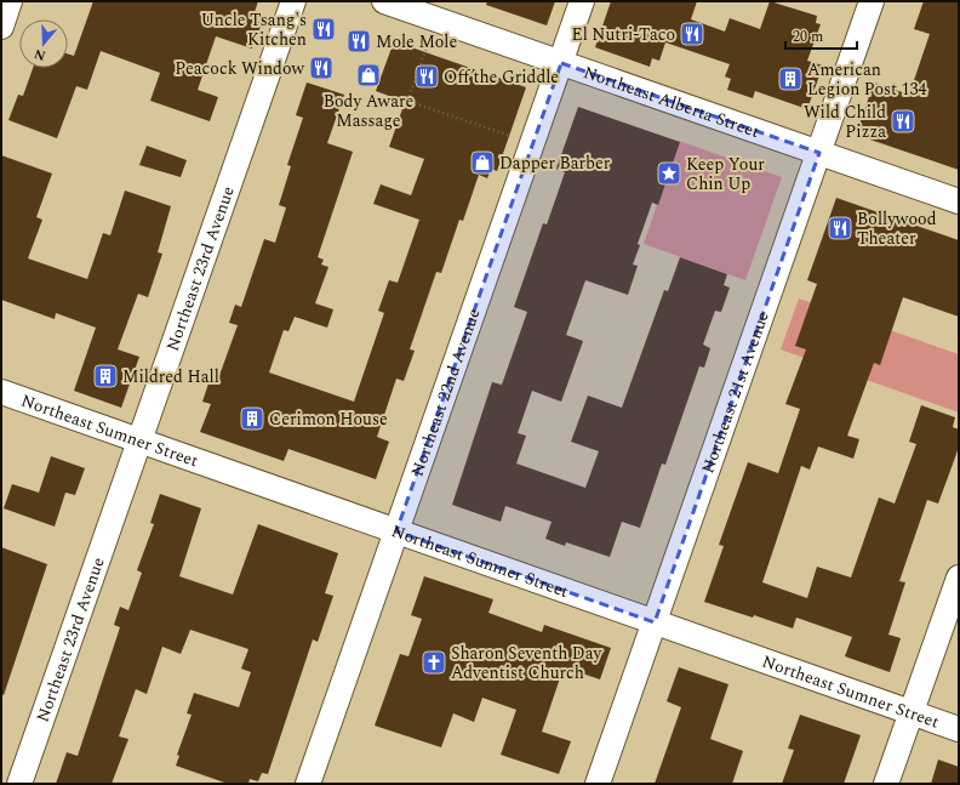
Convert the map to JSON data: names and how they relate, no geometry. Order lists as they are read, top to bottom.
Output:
{
  "streets": {
    "street": [
      "Northeast Alberta Street",
      "Northeast 23rd Avenue",
      "Northeast 22nd Avenue",
      "Northeast 21st Avenue",
      "Northeast Sumner Street"
    ]
  },
  "crossings": [
    ["Northeast Alberta Street", "Northeast 22nd Avenue"],
    ["Northeast Alberta Street", "Northeast 21st Avenue"],
    ["Northeast 23rd Avenue", "Northeast Sumner Street"],
    ["Northeast 22nd Avenue", "Northeast Sumner Street"],
    ["Northeast 21st Avenue", "Northeast Sumner Street"]
  ],
  "places": {
    "restaurant": [
      "Uncle Tsang's Kitchen",
      "El Nutri-Taco",
      "Mole Mole",
      "Peacock Window",
      "Off the Griddle",
      "Wild Child Pizza",
      "Bollywood Theater"
    ],
    "shop": ["Body Aware Massage", "Dapper Barber"],
    "building": ["American Legion Post 134", "Mildred Hall", "Cerimon House"],
    "place": ["Keep Your Chin Up"],
    "church": ["Sharon Seventh Day Adventist Church"]
  },
  "scale_bar": "20 m",
  "north": "bottom"
}
